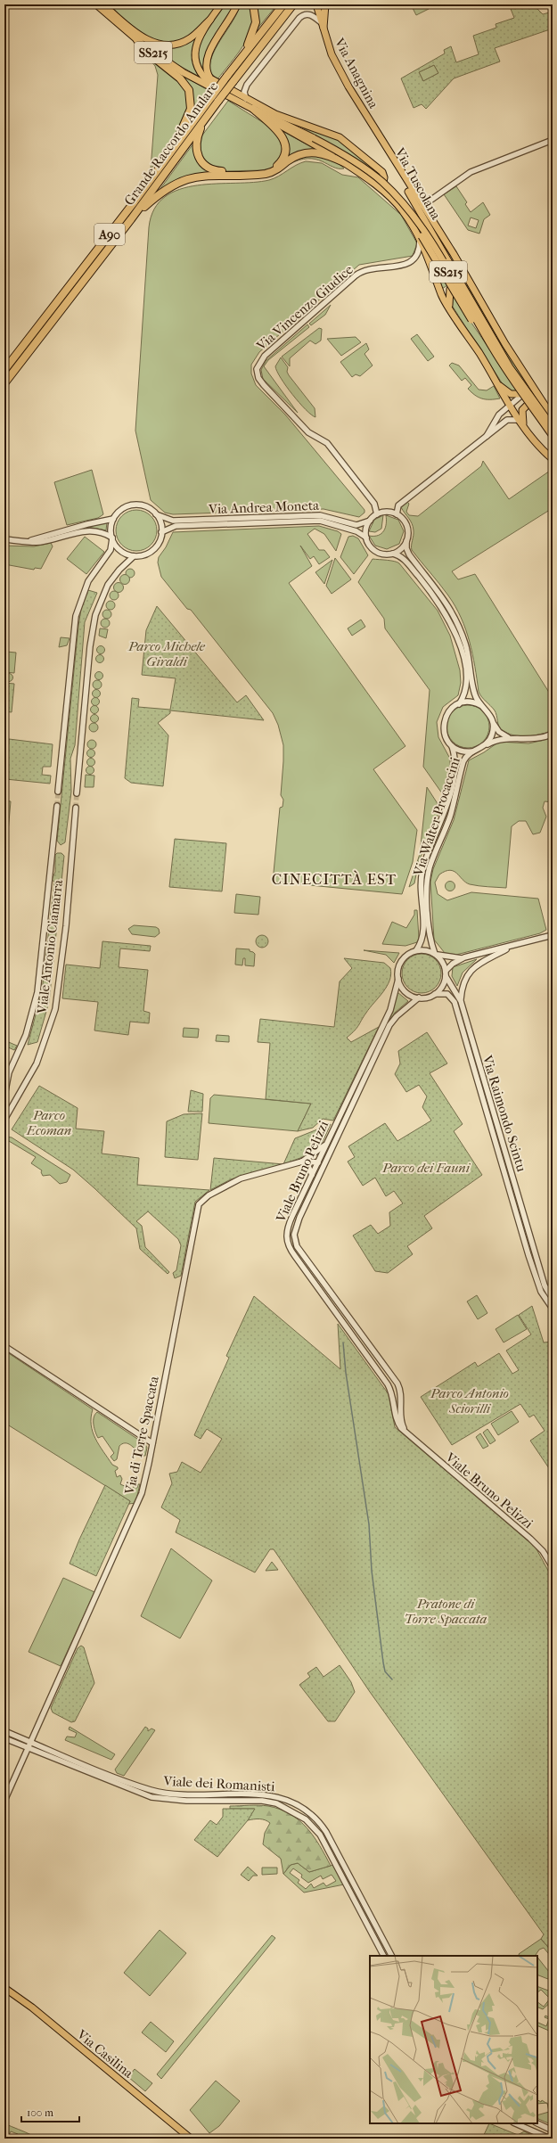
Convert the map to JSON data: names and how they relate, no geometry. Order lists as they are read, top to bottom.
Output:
{
  "streets": {
    "highway": ["Grande Raccordo Anulare", "A90"],
    "main road": [
      "SS215",
      "Via Anagnina",
      "Via Tuscolana",
      "Via Casilina"
    ],
    "street": [
      "Via Vincenzo Giudice",
      "Via Andrea Moneta",
      "Via Walter Procaccini",
      "Viale Antonio Ciamarra",
      "Via Raimondo Scintu",
      "Viale Bruno Pelizzi",
      "Via di Torre Spaccata",
      "Viale dei Romanisti"
    ]
  },
  "crossings": [
    ["Via Anagnina", "Via Tuscolana"],
    ["Via Tuscolana", "Via Vincenzo Giudice"],
    ["Via Vincenzo Giudice", "Via Andrea Moneta"],
    ["Via Vincenzo Giudice", "Via Walter Procaccini"],
    ["Via Andrea Moneta", "Via Walter Procaccini"],
    ["Via Walter Procaccini", "Via Raimondo Scintu"],
    ["Via Walter Procaccini", "Viale Bruno Pelizzi"],
    ["Via Raimondo Scintu", "Viale Bruno Pelizzi"],
    ["Viale Bruno Pelizzi", "Via di Torre Spaccata"],
    ["Via di Torre Spaccata", "Viale dei Romanisti"]
  ],
  "districts": ["CINECITTÀ EST"],
  "parks": [
    "Parco Michele Giraldi",
    "Parco Ecoman",
    "Parco dei Fauni",
    "Parco Antonio Sciorilli",
    "Pratone di Torre Spaccata"
  ],
  "scale_bar": "100 m"
}
